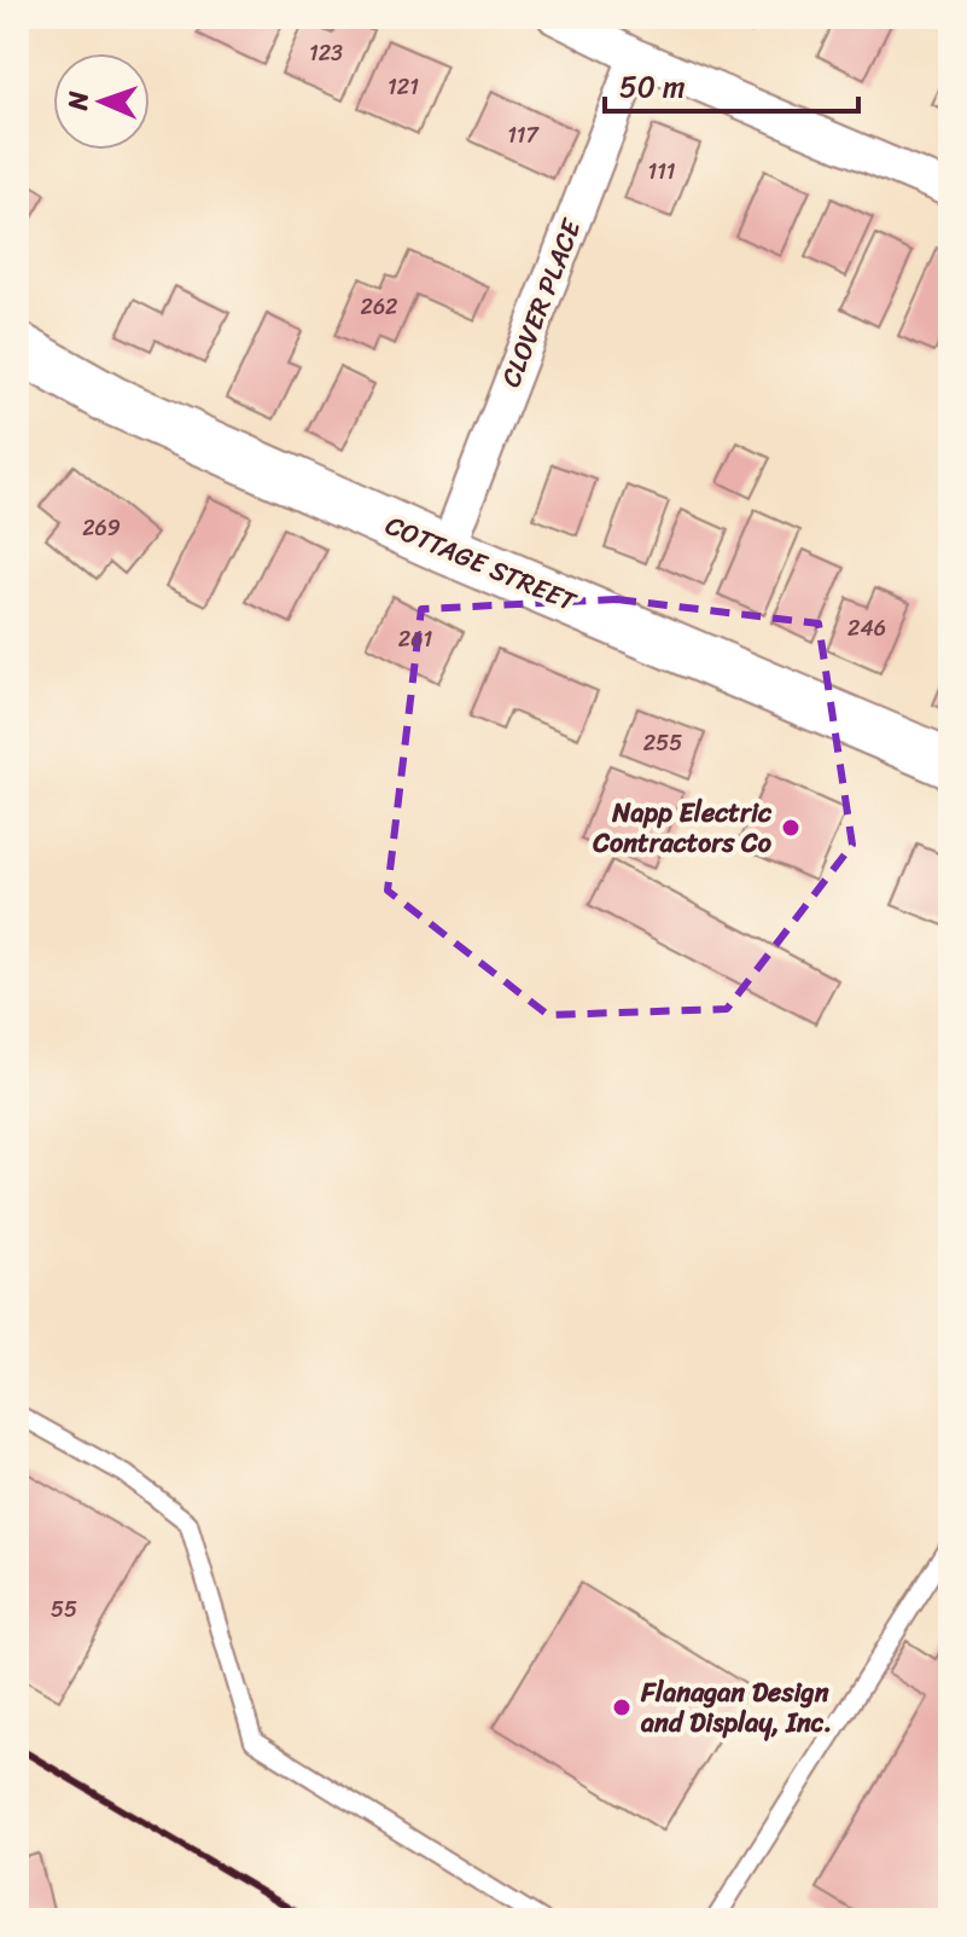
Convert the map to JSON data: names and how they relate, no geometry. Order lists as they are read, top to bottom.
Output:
{
  "streets": {
    "street": ["CLOVER PLACE", "COTTAGE STREET"]
  },
  "crossings": [
    ["CLOVER PLACE", "COTTAGE STREET"]
  ],
  "places": ["Napp Electric Contractors Co", "Flanagan Design and Display, Inc."],
  "house_numbers": [
    "123",
    "121",
    "117",
    "111",
    "262",
    "269",
    "246",
    "261",
    "255",
    "55"
  ],
  "scale_bar": "50 m",
  "north": "left"
}
